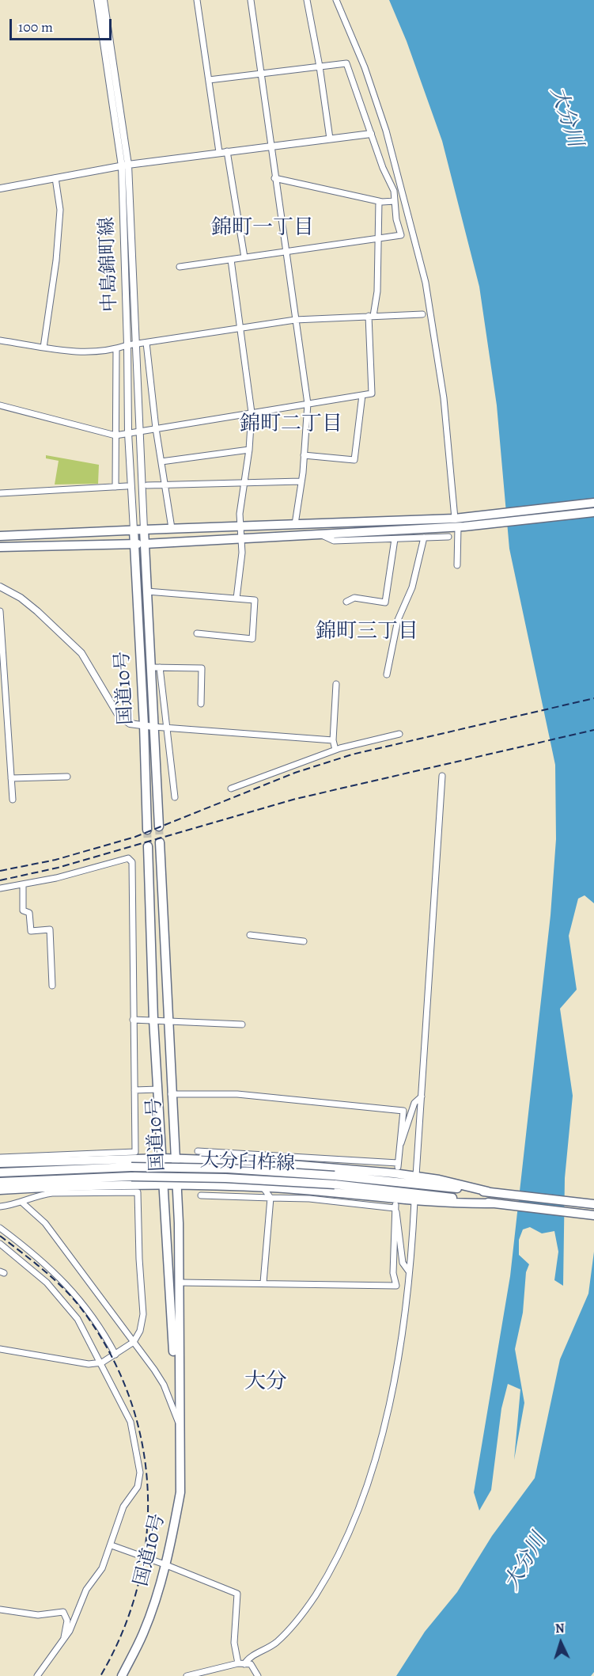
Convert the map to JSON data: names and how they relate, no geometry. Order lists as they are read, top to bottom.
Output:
{
  "streets": {
    "main road": ["国道10号", "大分臼杵線"],
    "street": ["中島錦町線"]
  },
  "crossings": [
    ["中島錦町線", "国道10号"]
  ],
  "districts": [
    "錦町一丁目",
    "錦町二丁目",
    "錦町三丁目",
    "大分"
  ],
  "water": ["大分川"],
  "scale_bar": "100 m",
  "north": "top"
}
